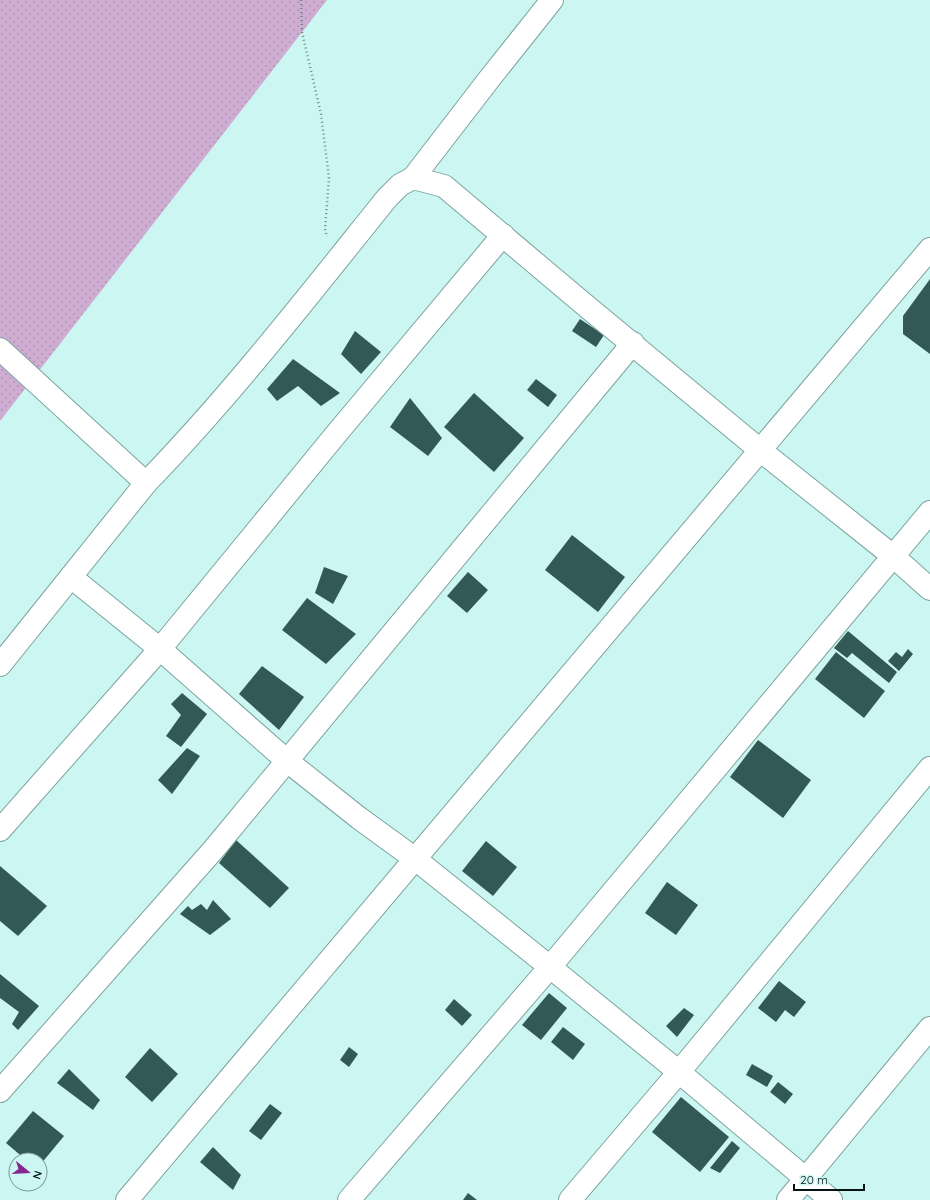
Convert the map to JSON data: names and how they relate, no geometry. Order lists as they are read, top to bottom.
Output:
{
  "scale_bar": "20 m",
  "north": "right"
}
